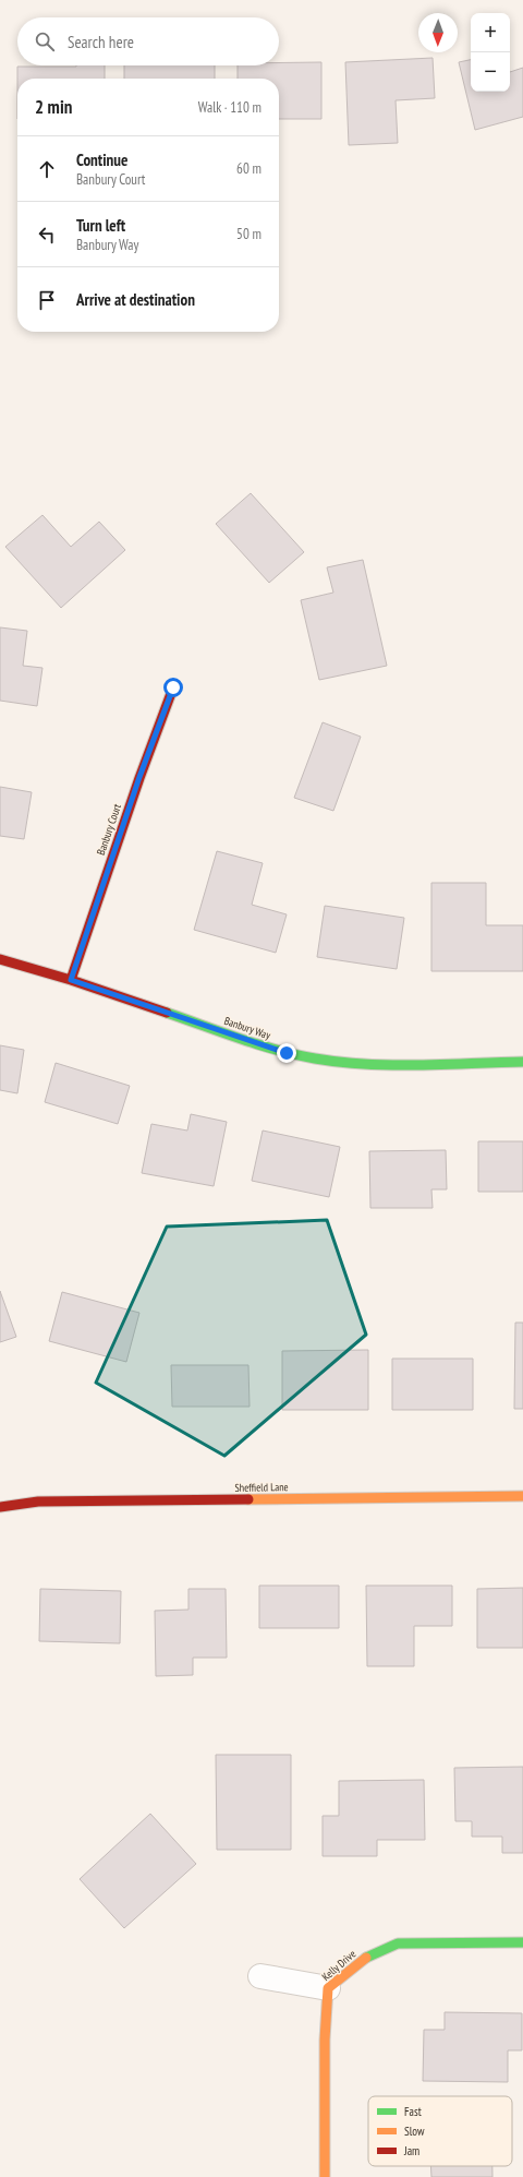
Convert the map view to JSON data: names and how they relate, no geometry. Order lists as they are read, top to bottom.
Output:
{
  "streets": {
    "street": [
      "Banbury Court",
      "Banbury Way",
      "Sheffield Lane",
      "Kelly Drive"
    ]
  },
  "crossings": [
    ["Banbury Court", "Banbury Way"]
  ],
  "legend": ["Fast", "Slow", "Jam"],
  "north": "bottom",
  "page": {
    "map_buttons": ["+", "−"],
    "search": "Search here",
    "heading": ["2 min", "Walk · 110 m"],
    "list": [
      ["Continue", "Banbury Court", "60 m"],
      ["Turn left", "Banbury Way", "50 m"],
      "Arrive at destination"
    ]
  }
}
